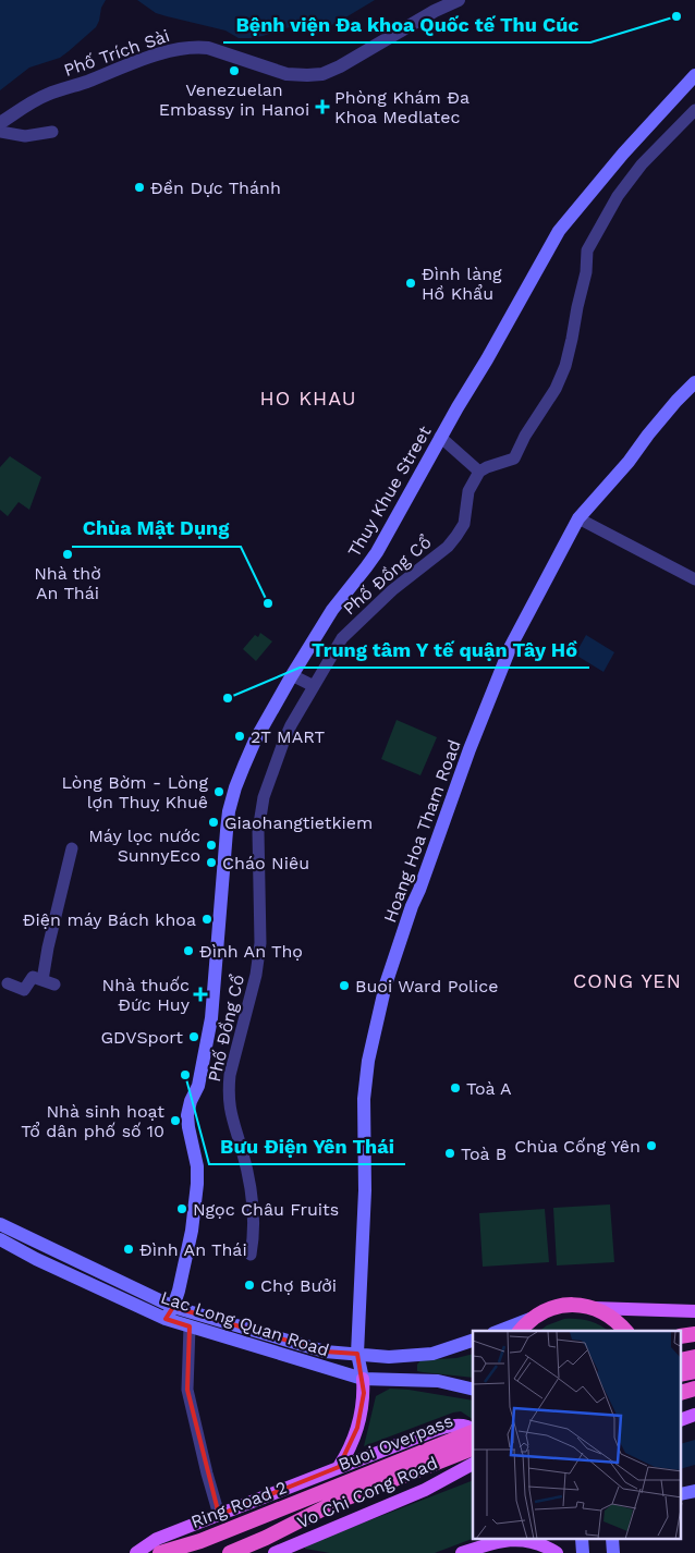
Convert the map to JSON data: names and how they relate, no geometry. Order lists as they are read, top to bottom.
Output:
{
  "streets": {
    "highway": ["Buoi Overpass", "Ring Road 2"],
    "main road": [
      "Thuy Khue Street",
      "Hoang Hoa Tham Road",
      "Lac Long Quan Road",
      "Vo Chi Cong Road"
    ],
    "street": ["Phố Trích Sài", "Phố Đồng Cổ"]
  },
  "crossings": [
    ["Thuy Khue Street", "Lac Long Quan Road"],
    ["Hoang Hoa Tham Road", "Lac Long Quan Road"],
    ["Buoi Overpass", "Ring Road 2"]
  ],
  "districts": ["HO KHAU", "CONG YEN"],
  "places": {
    "other": [
      "Bệnh viện Đa khoa Quốc tế Thu Cúc",
      "Venezuelan Embassy in Hanoi",
      "Đền Dực Thánh",
      "Đình làng Hồ Khẩu",
      "Nhà thờ An Thái",
      "Chùa Mật Dụng",
      "Trung tâm Y tế quận Tây Hồ",
      "2T MART",
      "Lòng Bờm - Lòng lợn Thuỵ Khuê",
      "Giaohangtietkiem",
      "Máy lọc nước SunnyEco",
      "Cháo Niêu",
      "Điện máy Bách khoa",
      "Đình An Thọ",
      "Buoi Ward Police",
      "GDVSport",
      "Bưu Điện Yên Thái",
      "Toà A",
      "Nhà sinh hoạt Tổ dân phố số 10",
      "Chùa Cống Yên",
      "Toà B",
      "Ngọc Châu Fruits",
      "Đình An Thái",
      "Chợ Bưởi"
    ],
    "health": ["Phòng Khám Đa Khoa Medlatec", "Nhà thuốc Đức Huy"]
  }
}
